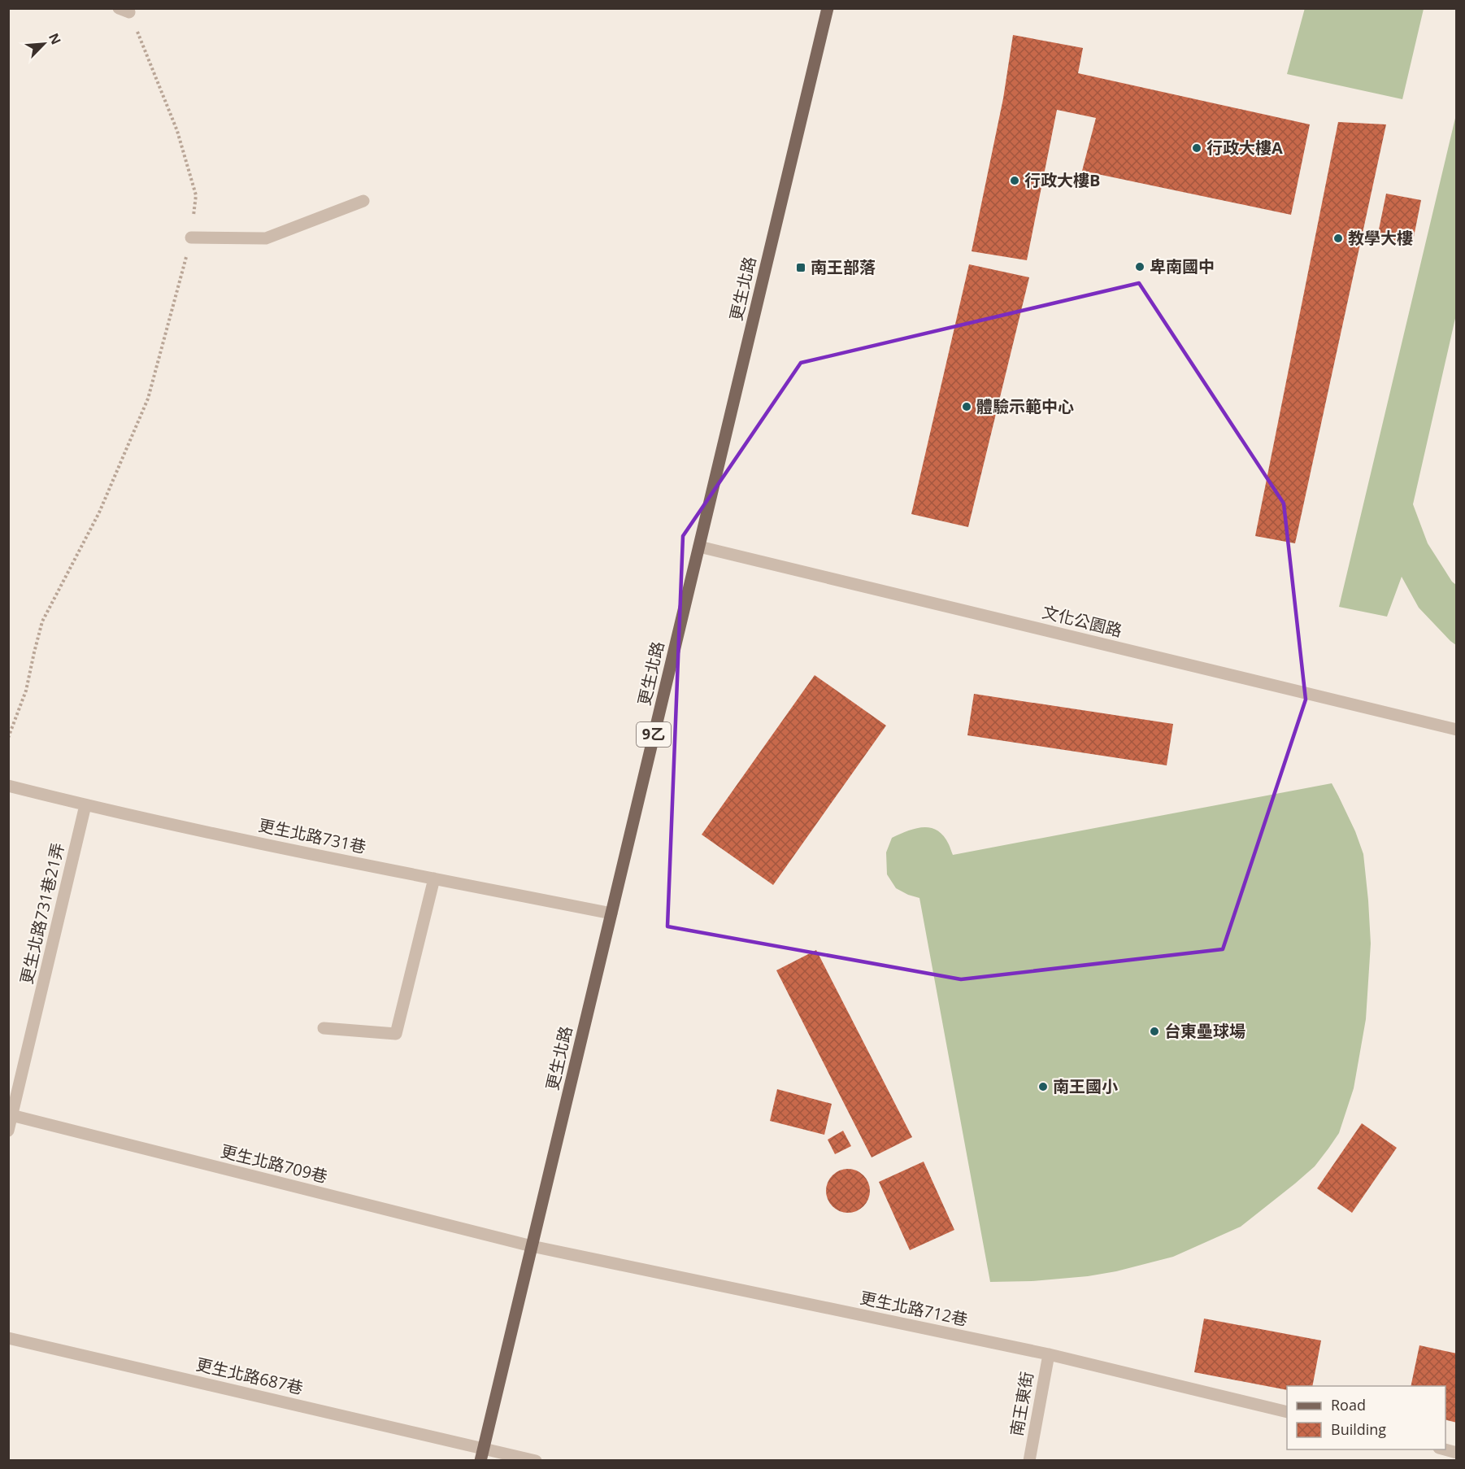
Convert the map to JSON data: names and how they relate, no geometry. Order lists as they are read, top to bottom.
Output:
{
  "streets": {
    "main road": ["更生北路", "9乙"],
    "street": [
      "文化公園路",
      "更生北路731巷",
      "更生北路731巷21弄",
      "更生北路709巷",
      "更生北路712巷",
      "更生北路687巷",
      "南王東街"
    ]
  },
  "crossings": [
    ["更生北路", "文化公園路"],
    ["更生北路", "更生北路731巷"],
    ["更生北路", "更生北路709巷"],
    ["更生北路", "更生北路712巷"],
    ["更生北路", "更生北路687巷"],
    ["更生北路731巷", "更生北路731巷21弄"],
    ["更生北路731巷21弄", "更生北路709巷"],
    ["更生北路709巷", "更生北路712巷"],
    ["更生北路712巷", "南王東街"]
  ],
  "places": {
    "other": [
      "行政大樓A",
      "行政大樓B",
      "教學大樓",
      "卑南國中",
      "體驗示範中心",
      "台東壘球場",
      "南王國小"
    ],
    "transit": ["南王部落"]
  },
  "legend": ["Road", "Building"],
  "north": "top right"
}
